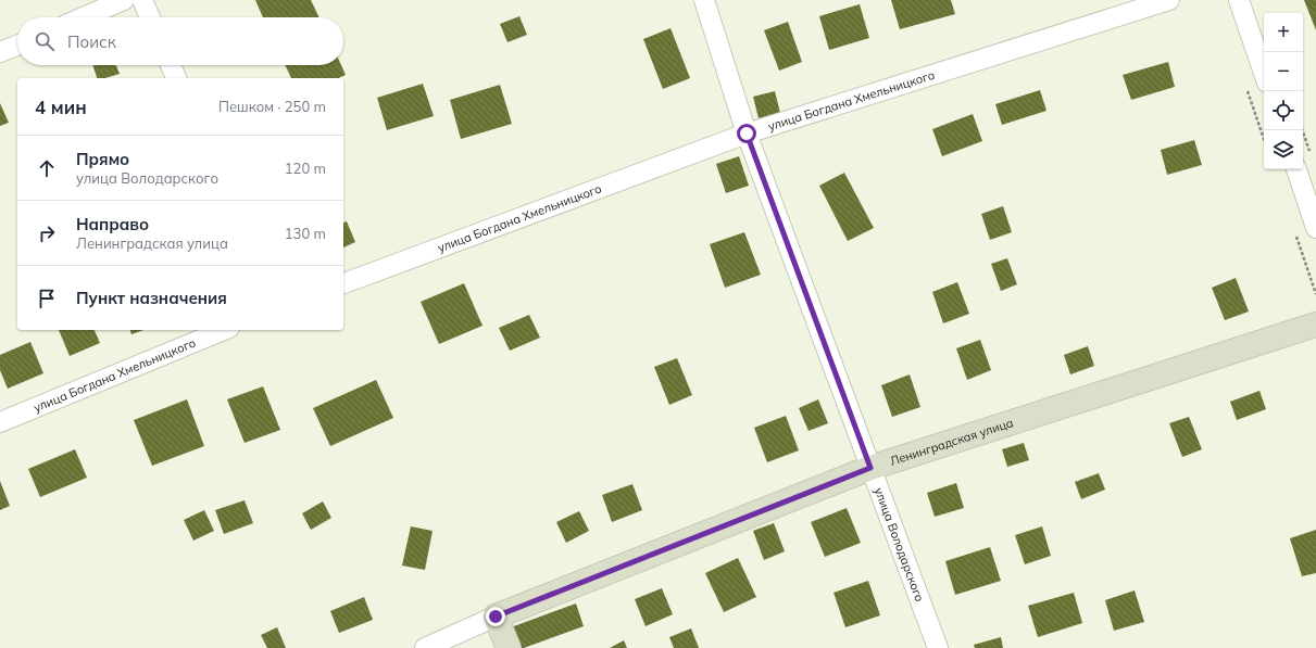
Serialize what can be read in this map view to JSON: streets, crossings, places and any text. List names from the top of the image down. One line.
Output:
{"streets":{"street":["улица Богдана Хмельницкого","Ленинградская улица","улица Володарского"]},"crossings":[["улица Богдана Хмельницкого","улица Володарского"],["Ленинградская улица","улица Володарского"]],"page":{"map_buttons":["+","−"],"search":"Поиск","heading":["4 мин","Пешком · 250 m"],"list":[["Прямо","улица Володарского","120 m"],["Направо","Ленинградская улица","130 m"],"Пункт назначения"]}}
